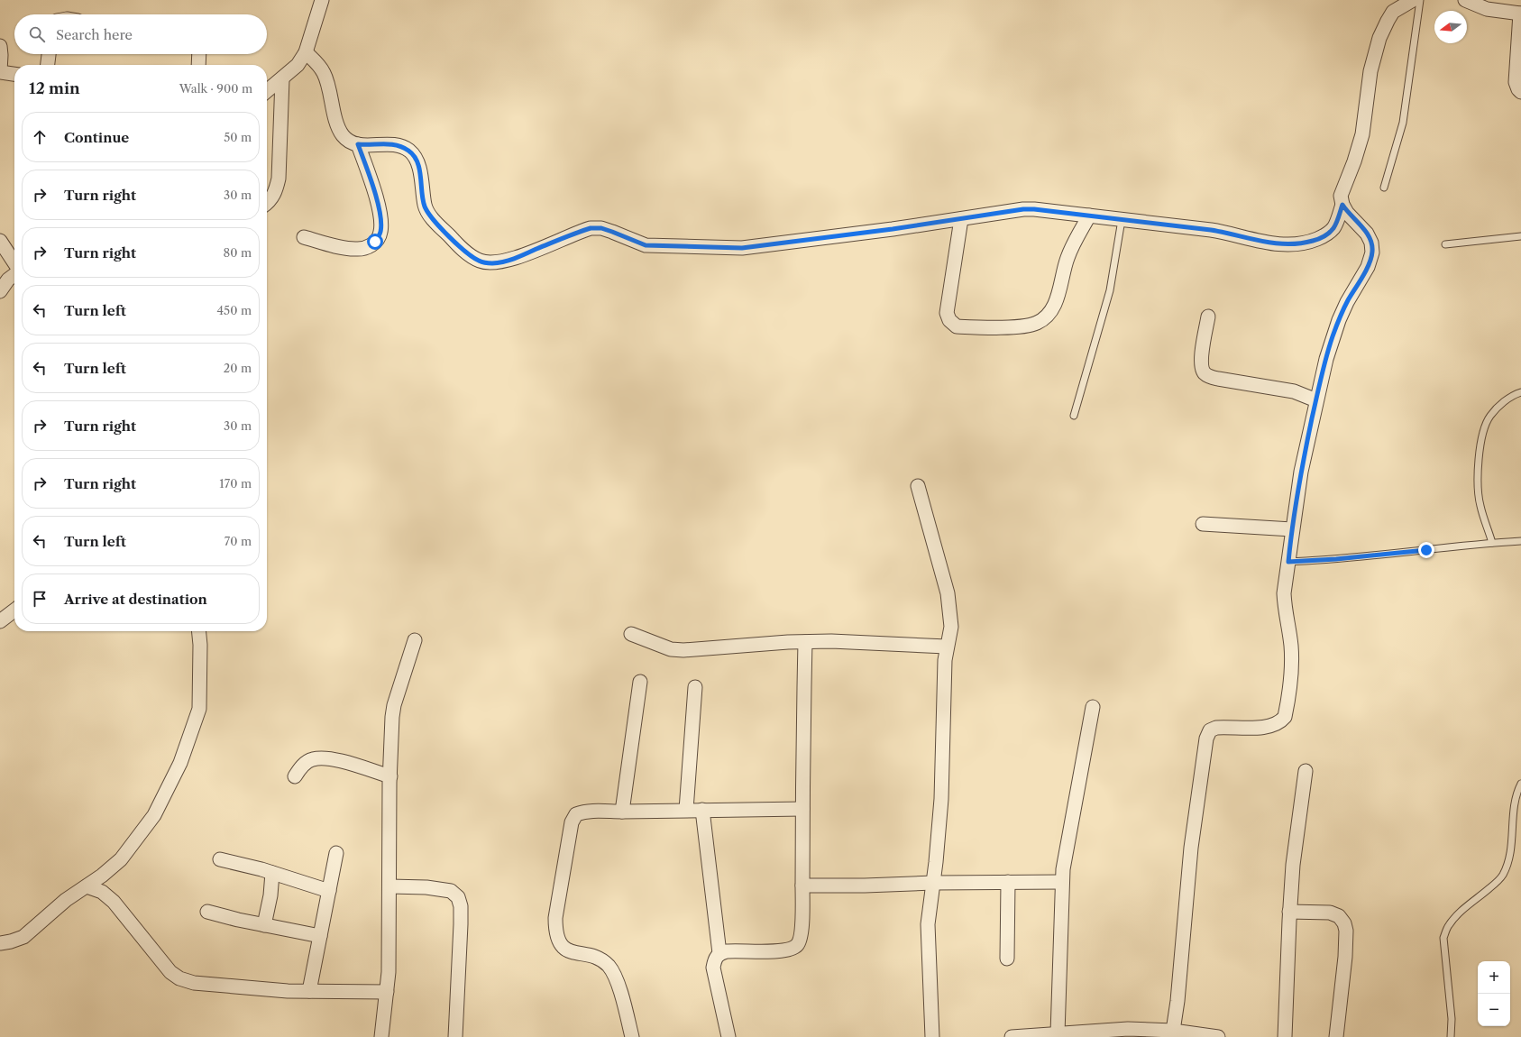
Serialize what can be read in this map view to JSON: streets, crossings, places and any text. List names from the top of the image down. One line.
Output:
{"north":"left","page":{"search":"Search here","heading":["12 min","Walk · 900 m"],"list":[["Continue","50 m"],["Turn right","30 m"],["Turn right","80 m"],["Turn left","450 m"],["Turn left","20 m"],["Turn right","30 m"],["Turn right","170 m"],["Turn left","70 m"],"Arrive at destination"],"map_buttons":["+","−"]}}
